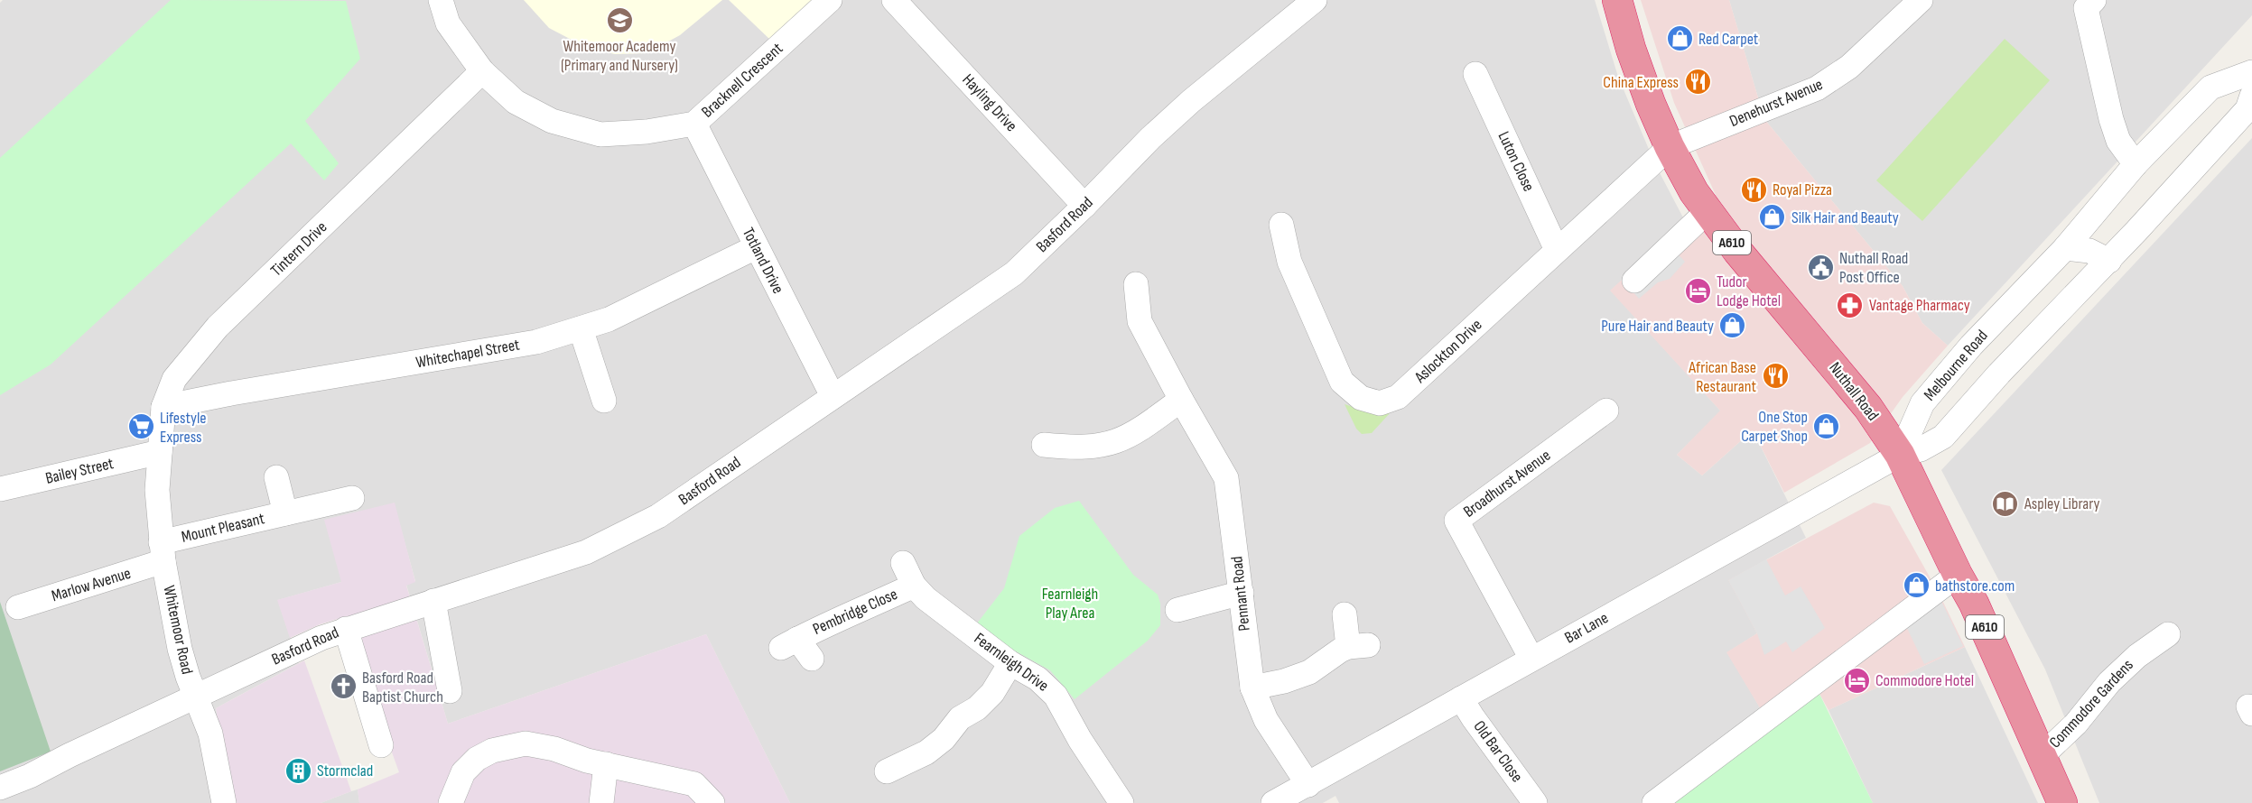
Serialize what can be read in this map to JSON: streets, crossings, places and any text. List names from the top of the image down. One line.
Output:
{"streets":{"highway":["A610","Nuthall Road"],"street":["Bracknell Crescent","Hayling Drive","Denehurst Avenue","Luton Close","Basford Road","Tintern Drive","Totland Drive","Aslockton Drive","Whitechapel Street","Melbourne Road","Bailey Street","Broadhurst Avenue","Mount Pleasant","Marlow Avenue","Pennant Road","Pembridge Close","Bar Lane","Whitemoor Road","Fearnleigh Drive","Commodore Gardens","Old Bar Close"]},"crossings":[["Bracknell Crescent","Tintern Drive"],["Bracknell Crescent","Totland Drive"],["Hayling Drive","Basford Road"],["Denehurst Avenue","Aslockton Drive"],["Denehurst Avenue","Nuthall Road"],["Luton Close","Aslockton Drive"],["Basford Road","Totland Drive"],["Basford Road","Whitemoor Road"],["Tintern Drive","Whitechapel Street"],["Tintern Drive","Bailey Street"],["Tintern Drive","Whitemoor Road"],["Totland Drive","Whitechapel Street"],["Aslockton Drive","Nuthall Road"],["Melbourne Road","Nuthall Road"],["Melbourne Road","Bar Lane"],["Nuthall Road","Bar Lane"],["Nuthall Road","Commodore Gardens"],["Bailey Street","Whitemoor Road"],["Broadhurst Avenue","Bar Lane"],["Mount Pleasant","Marlow Avenue"],["Mount Pleasant","Whitemoor Road"],["Marlow Avenue","Whitemoor Road"],["Pennant Road","Bar Lane"],["Pembridge Close","Fearnleigh Drive"],["Bar Lane","Old Bar Close"]],"parks":["Fearnleigh Play Area"],"places":{"school or university":["Whitemoor Academy (Primary and Nursery)"],"shop":["Red Carpet","Silk Hair and Beauty","Pure Hair and Beauty","One Stop Carpet Shop","bathstore.com"],"restaurant":["China Express","Royal Pizza","African Base Restaurant"],"public building":["Nuthall Road Post Office"],"hotel":["Tudor Lodge Hotel","Commodore Hotel"],"pharmacy":["Vantage Pharmacy"],"supermarket":["Lifestyle Express"],"library":["Aspley Library"],"church":["Basford Road Baptist Church"],"building":["Stormclad"]}}
